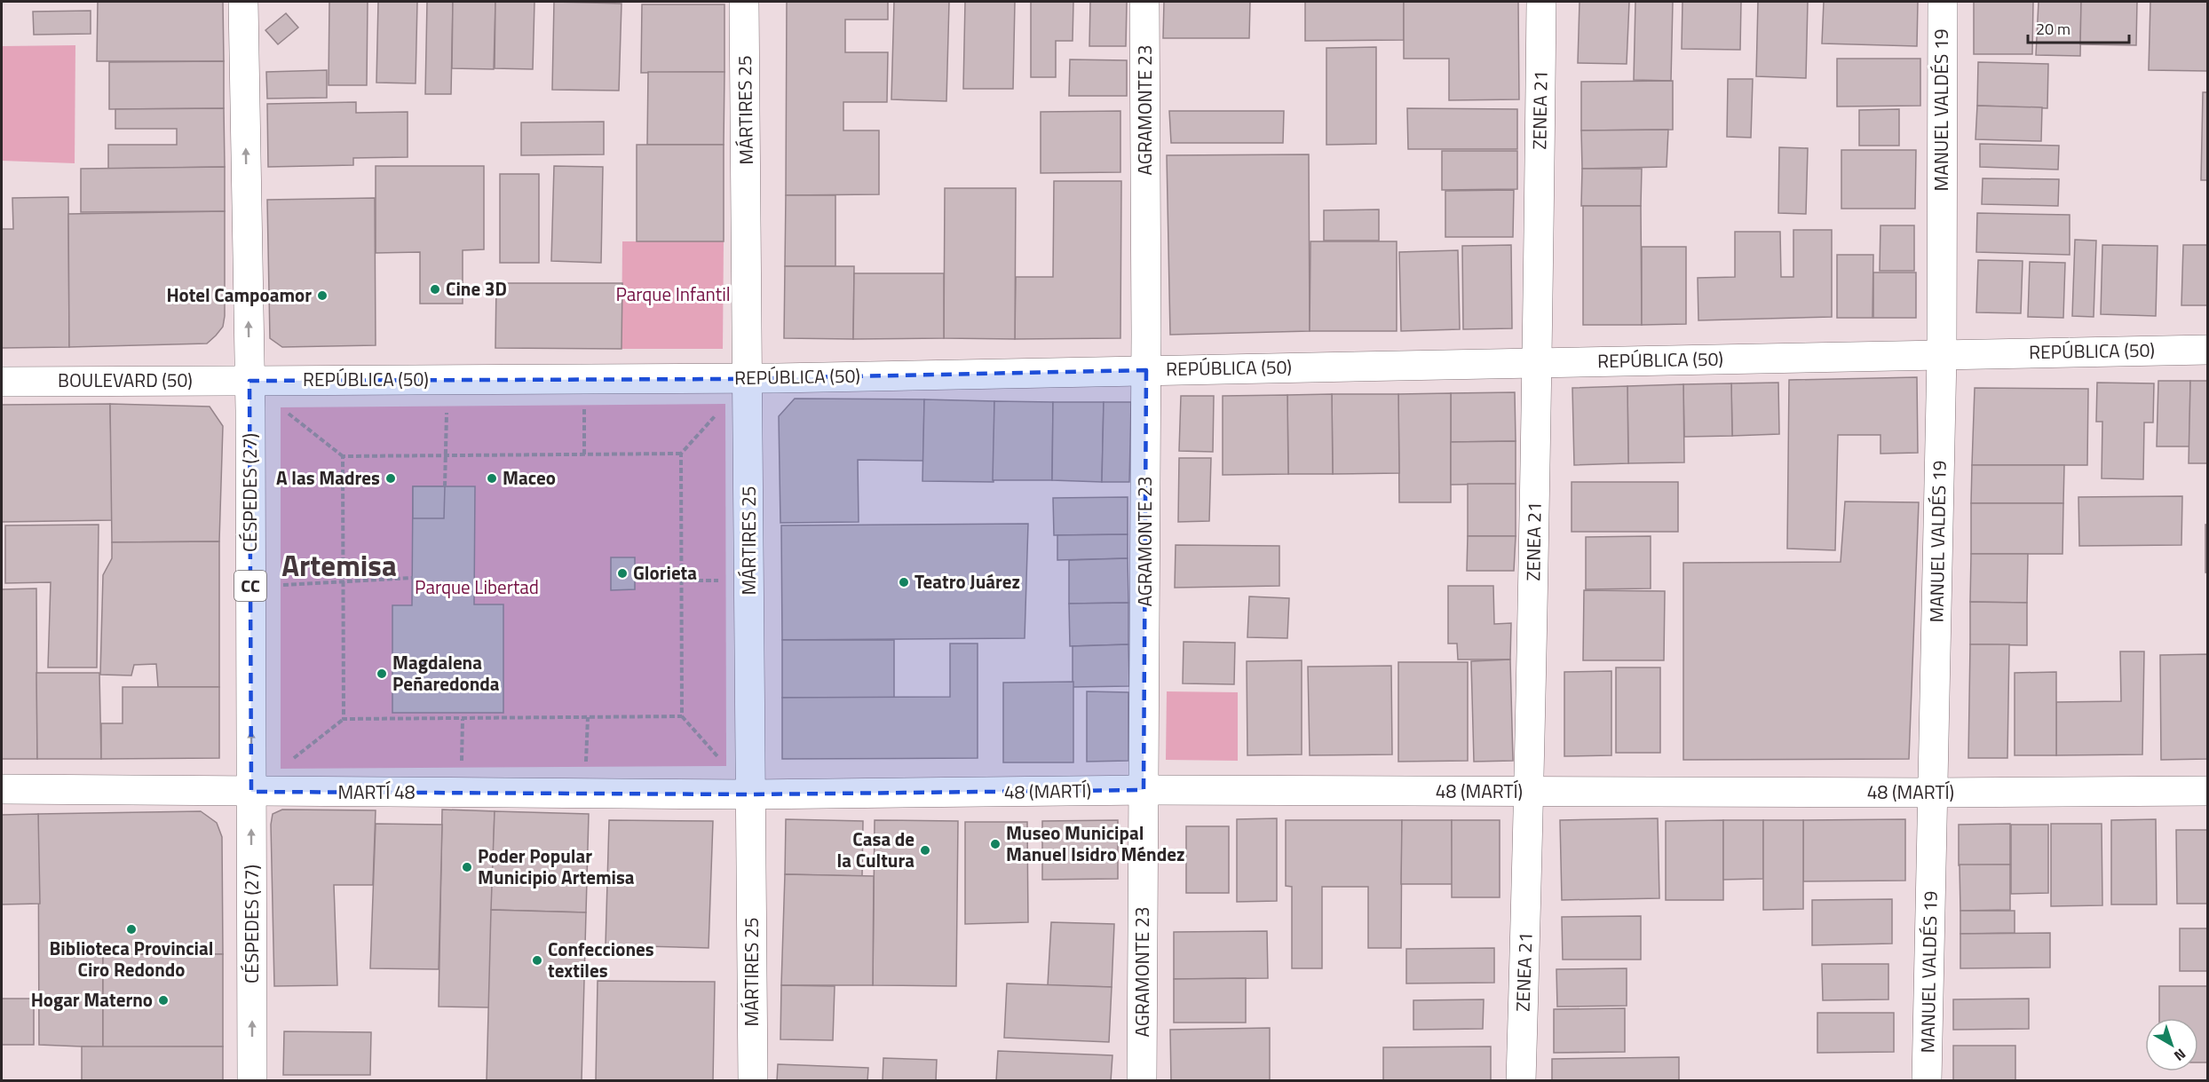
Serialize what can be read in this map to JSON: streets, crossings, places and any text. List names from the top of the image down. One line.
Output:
{"streets":{"street":["MÁRTIRES 25","AGRAMONTE 23","ZENEA 21","MANUEL VALDÉS 19","REPÚBLICA (50)","BOULEVARD (50)","CÉSPEDES (27)","CC","48 (MARTÍ)","MARTÍ 48"]},"crossings":[["MÁRTIRES 25","REPÚBLICA (50)"],["MÁRTIRES 25","48 (MARTÍ)"],["MÁRTIRES 25","MARTÍ 48"],["AGRAMONTE 23","REPÚBLICA (50)"],["AGRAMONTE 23","48 (MARTÍ)"],["ZENEA 21","REPÚBLICA (50)"],["ZENEA 21","48 (MARTÍ)"],["MANUEL VALDÉS 19","REPÚBLICA (50)"],["MANUEL VALDÉS 19","48 (MARTÍ)"],["REPÚBLICA (50)","BOULEVARD (50)"],["REPÚBLICA (50)","CÉSPEDES (27)"],["BOULEVARD (50)","CÉSPEDES (27)"],["CÉSPEDES (27)","MARTÍ 48"],["48 (MARTÍ)","MARTÍ 48"]],"one_way":["CÉSPEDES (27)"],"districts":["Artemisa"],"parks":["Parque Infantil","Parque Libertad"],"places":["Cine 3D","Hotel Campoamor","A las Madres","Maceo","Glorieta","Teatro Juárez","Magdalena Peñaredonda","Museo Municipal Manuel Isidro Méndez","Casa de la Cultura","Poder Popular Municipio Artemisa","Biblioteca Provincial Ciro Redondo","Confecciones textiles","Hogar Materno"],"scale_bar":"20 m","north":"bottom right"}
